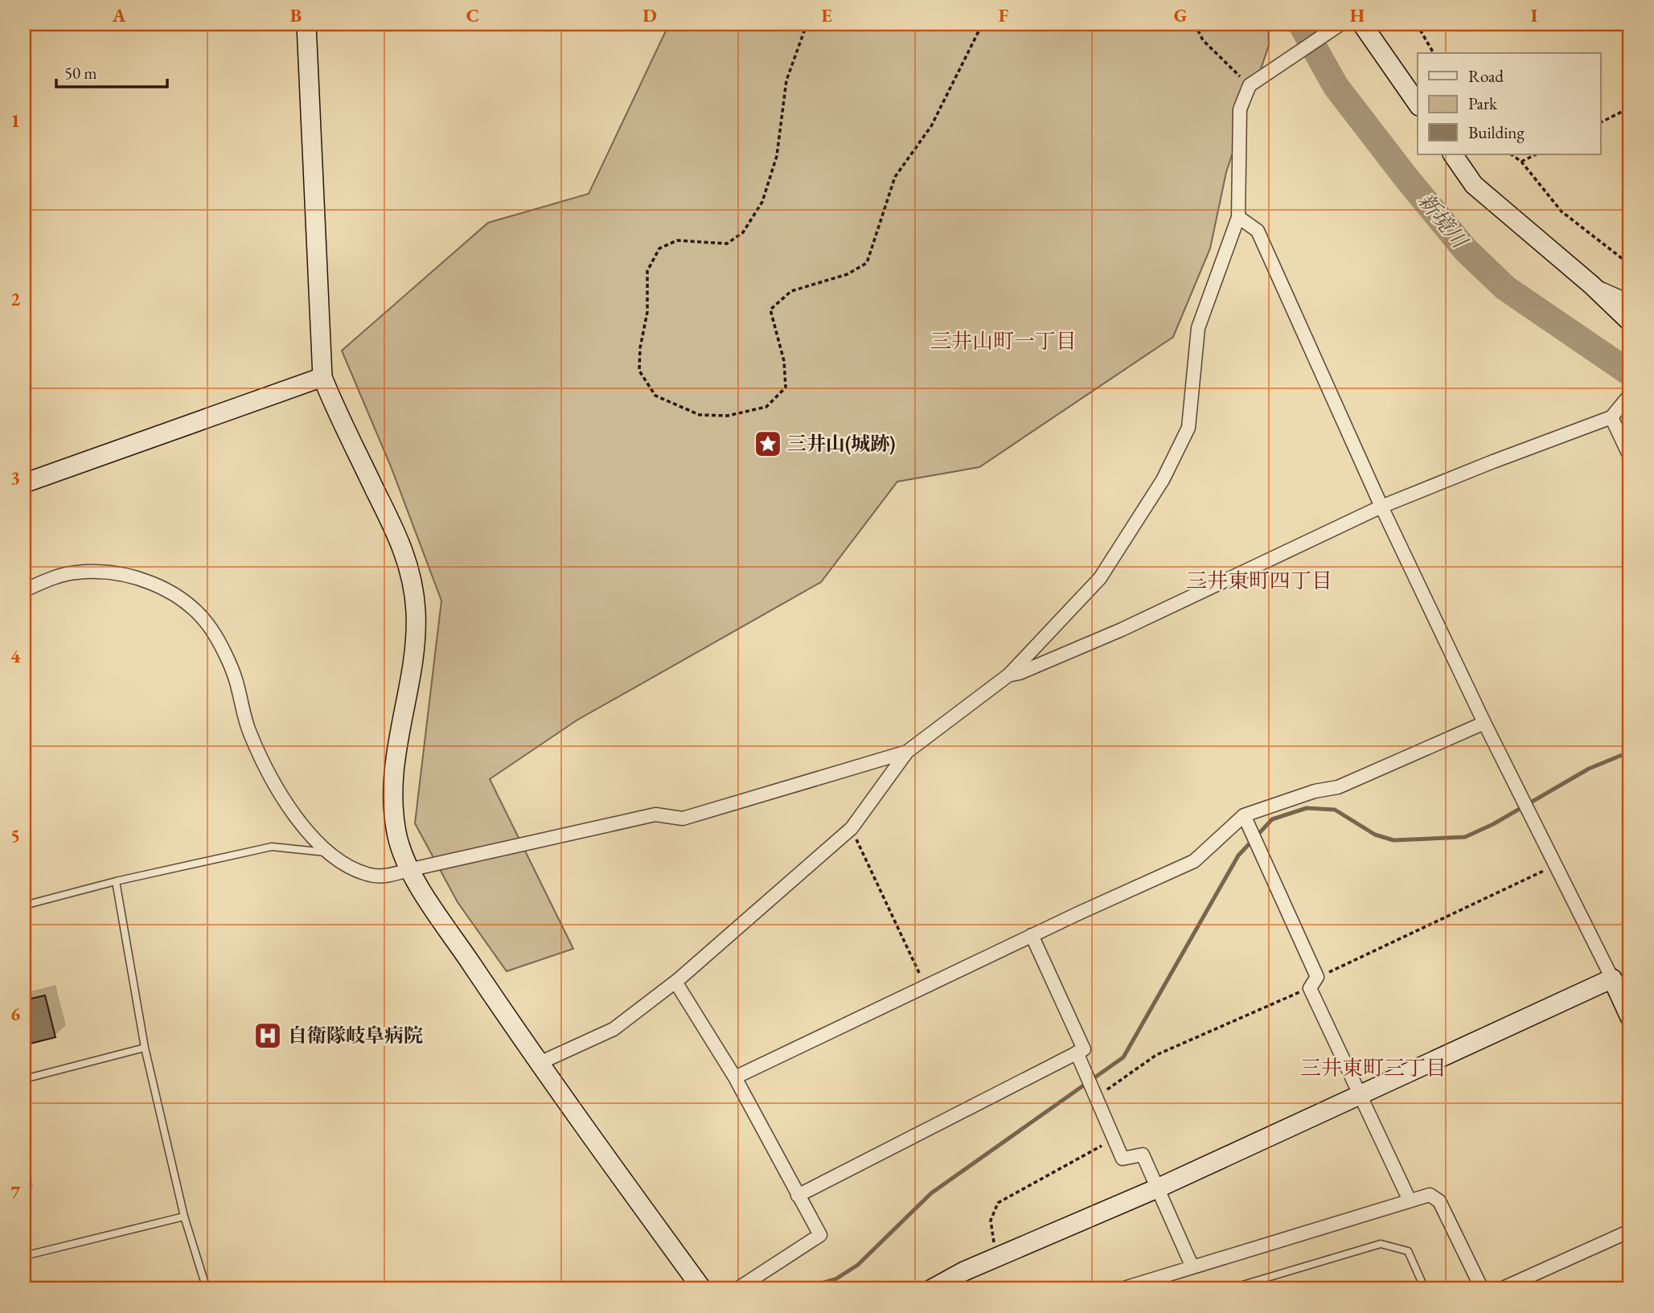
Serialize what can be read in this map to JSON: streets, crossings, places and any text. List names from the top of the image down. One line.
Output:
{"districts":["三井山町一丁目","三井東町四丁目","三井東町三丁目"],"water":["新境川"],"places":{"place":["三井山(城跡)"],"hospital":["自衛隊岐阜病院"]},"legend":["Road","Park","Building"],"scale_bar":"50 m","grid":{"columns":["A","B","C","D","E","F","G","H","I"],"rows":["1","2","3","4","5","6","7"]}}
